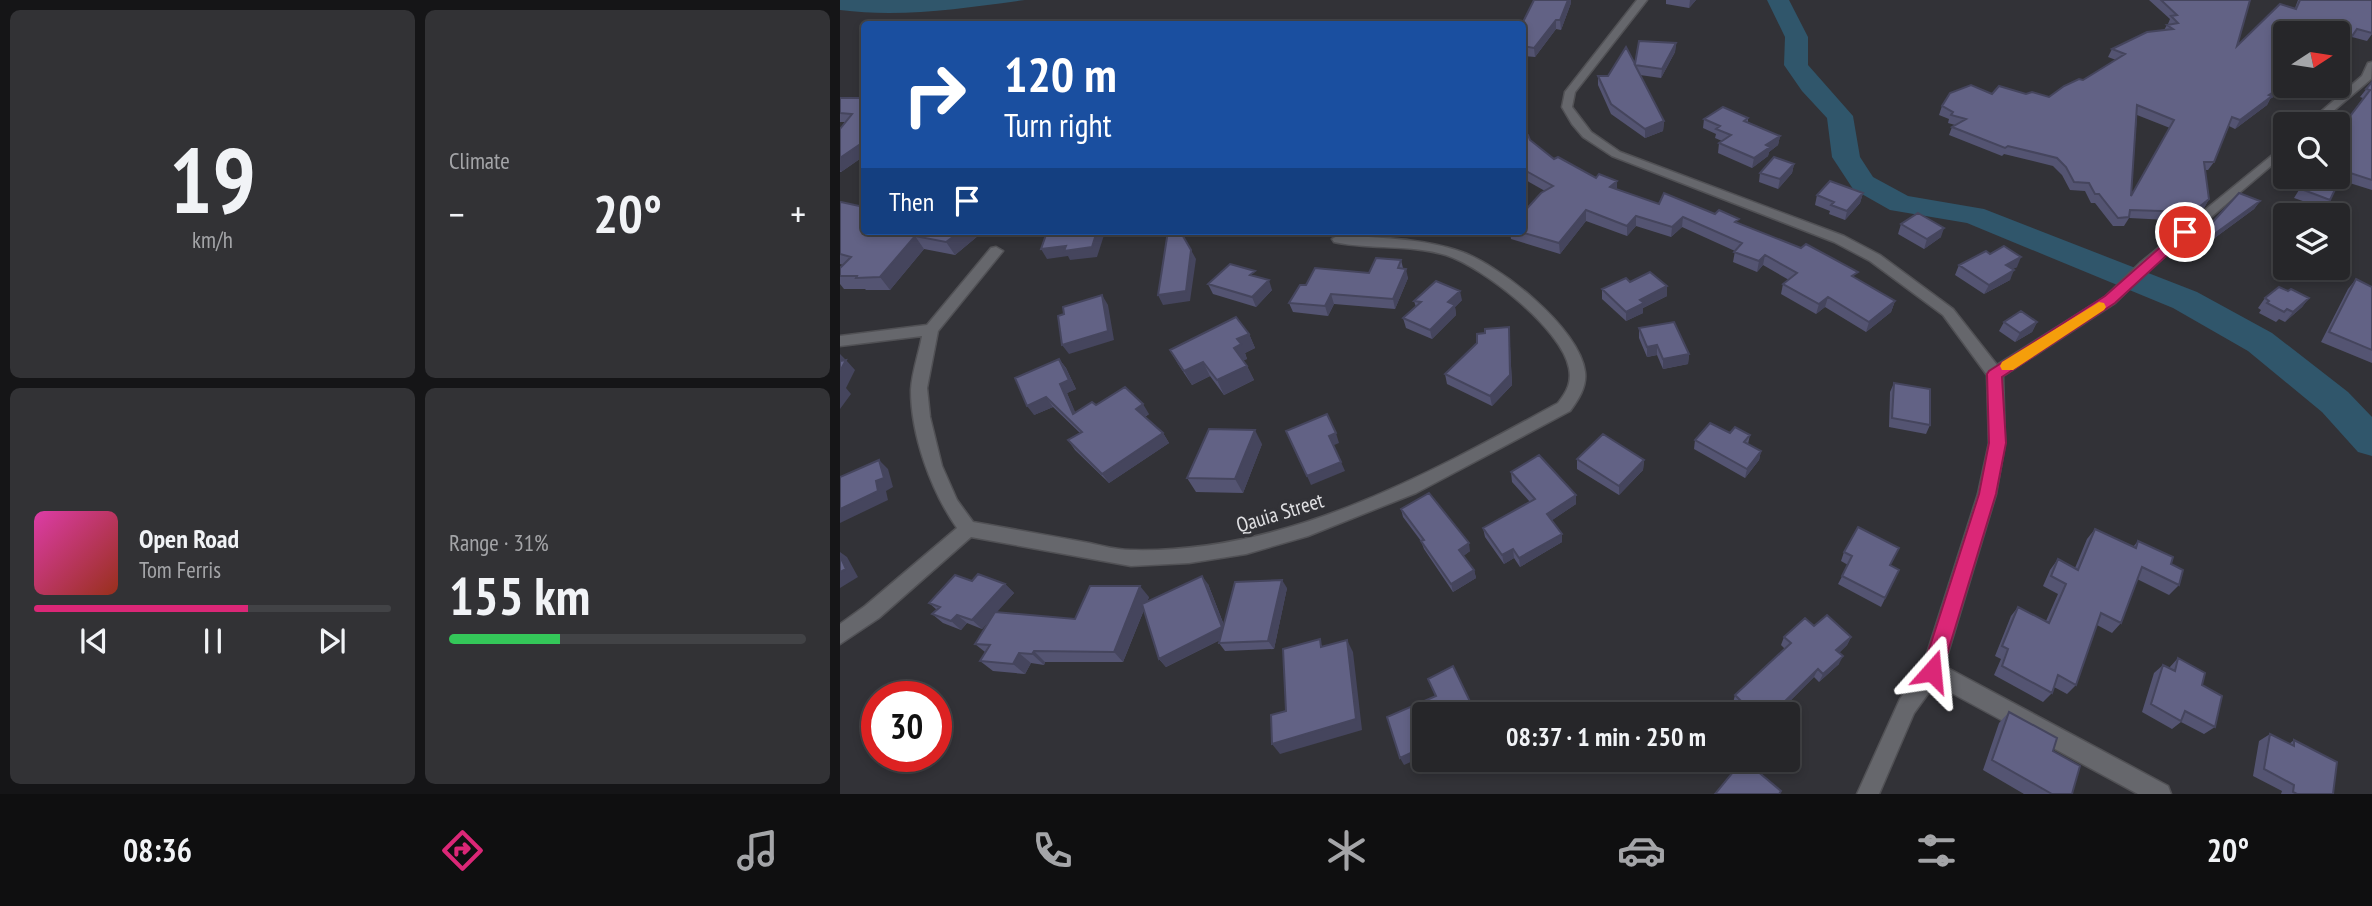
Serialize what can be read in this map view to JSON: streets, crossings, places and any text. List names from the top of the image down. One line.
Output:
{"streets":{"street":["Qauia Street"]},"north":"right","page":{"tile":[["19","km/h"],"Climate",["Range · 31%","155 km"]],"turn":["120 m","Turn right"],"then":"Then","heat":["−","20°","+"],"song":["Open Road","Tom Ferris"],"limit":"30","trip":"08:37 · 1 min · 250 m","tabs":["08:36","20°"]}}
